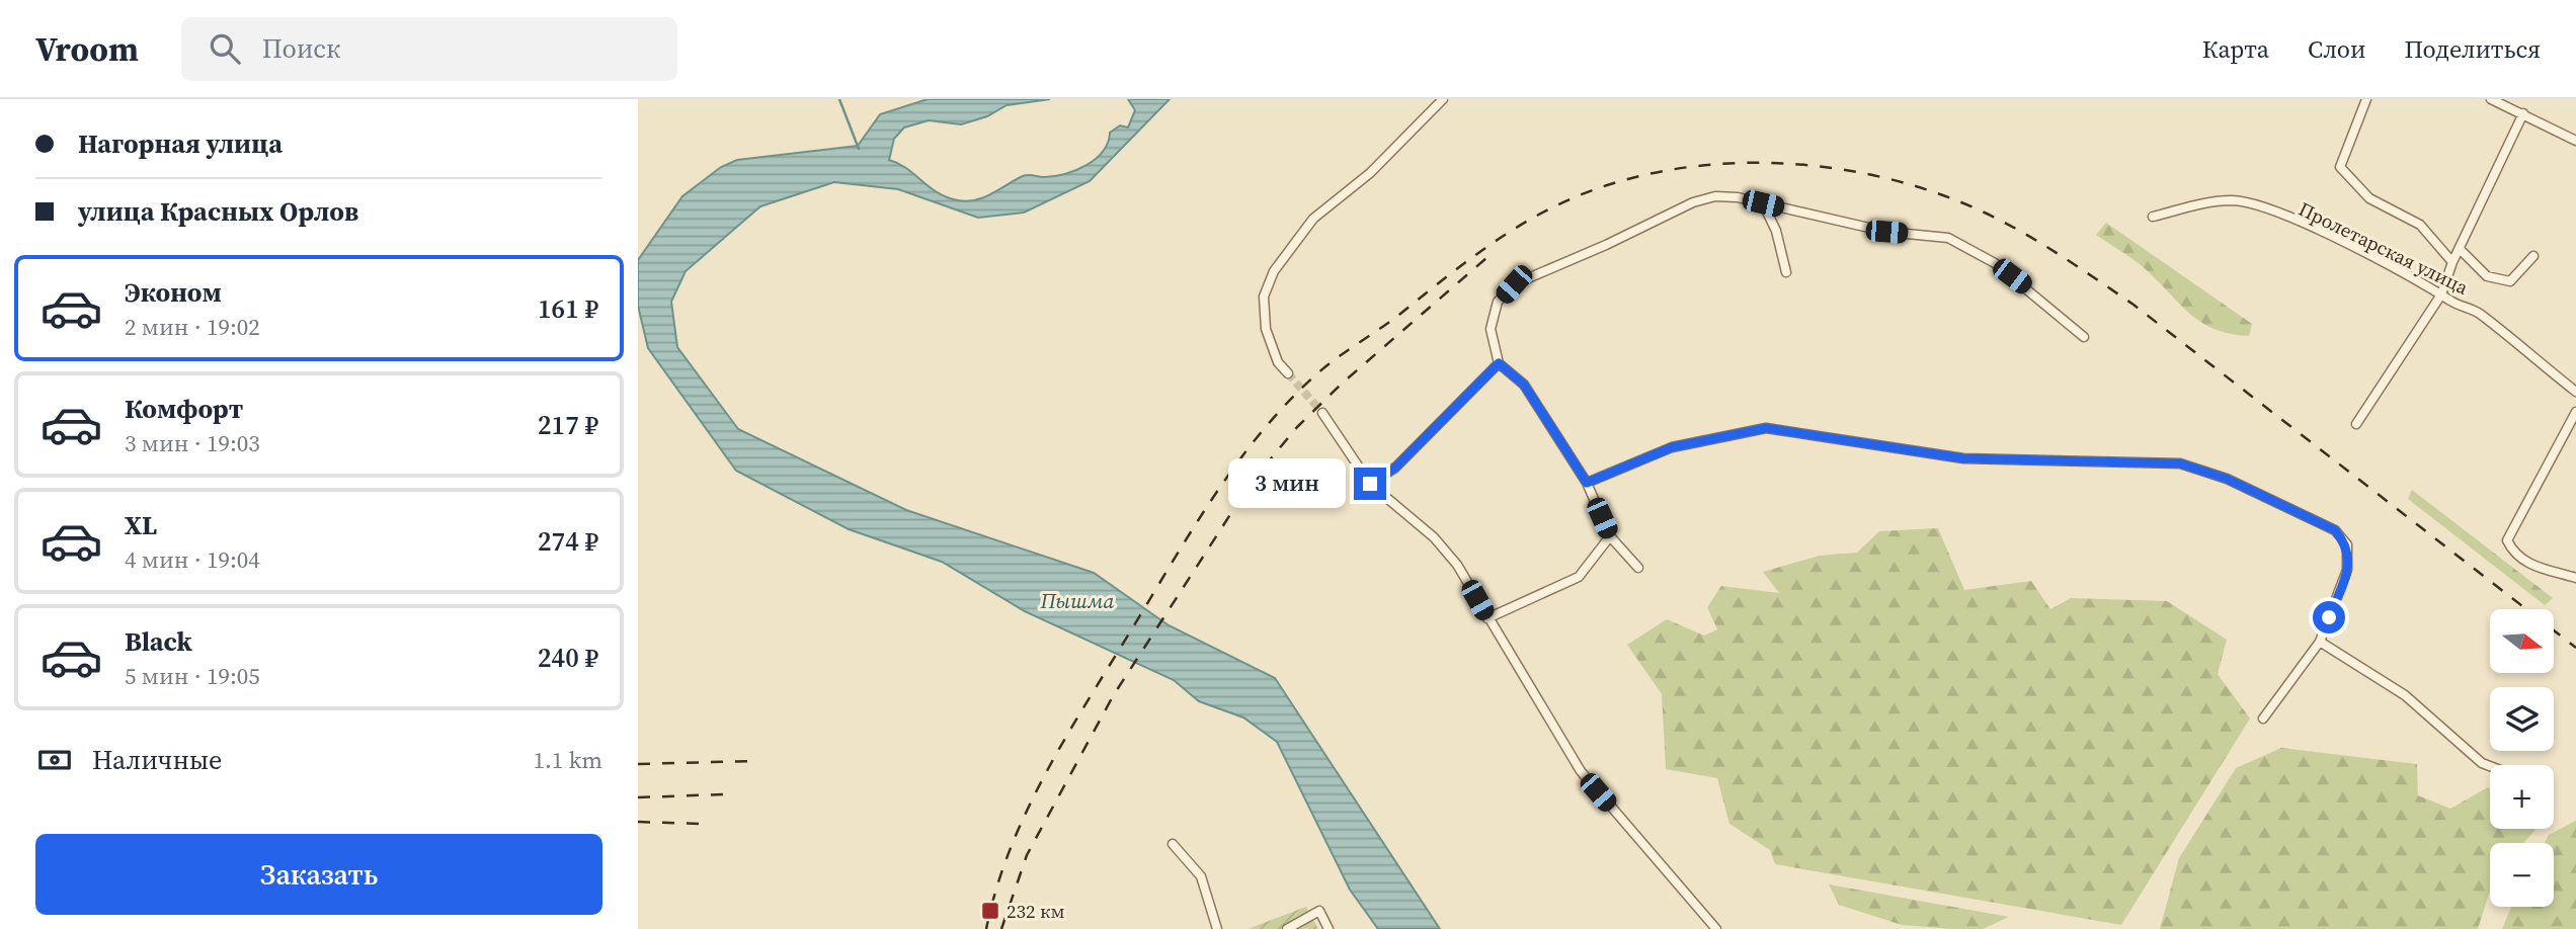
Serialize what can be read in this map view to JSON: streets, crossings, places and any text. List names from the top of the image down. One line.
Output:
{"streets":{"street":["Пролетарская улица"]},"water":["Пышма"],"places":{"transit":["232 км"]},"north":"right","page":{"header":"Vroom","search":"Поиск","nav":["Карта","Слои","Поделиться"],"banner":["Нагорная улица","улица Красных Орлов"],"list":[{"name":"Эконом","note":"2 мин · 19:02","value":"161 ₽"},{"name":"Комфорт","note":"3 мин · 19:03","value":"217 ₽"},{"name":"XL","note":"4 мин · 19:04","value":"274 ₽"},{"name":"Black","note":"5 мин · 19:05","value":"240 ₽"}],"bubble":"3 мин","map_buttons":["+","−"],"pay":["Наличные","1.1 km"],"buttons":"Заказать"}}
